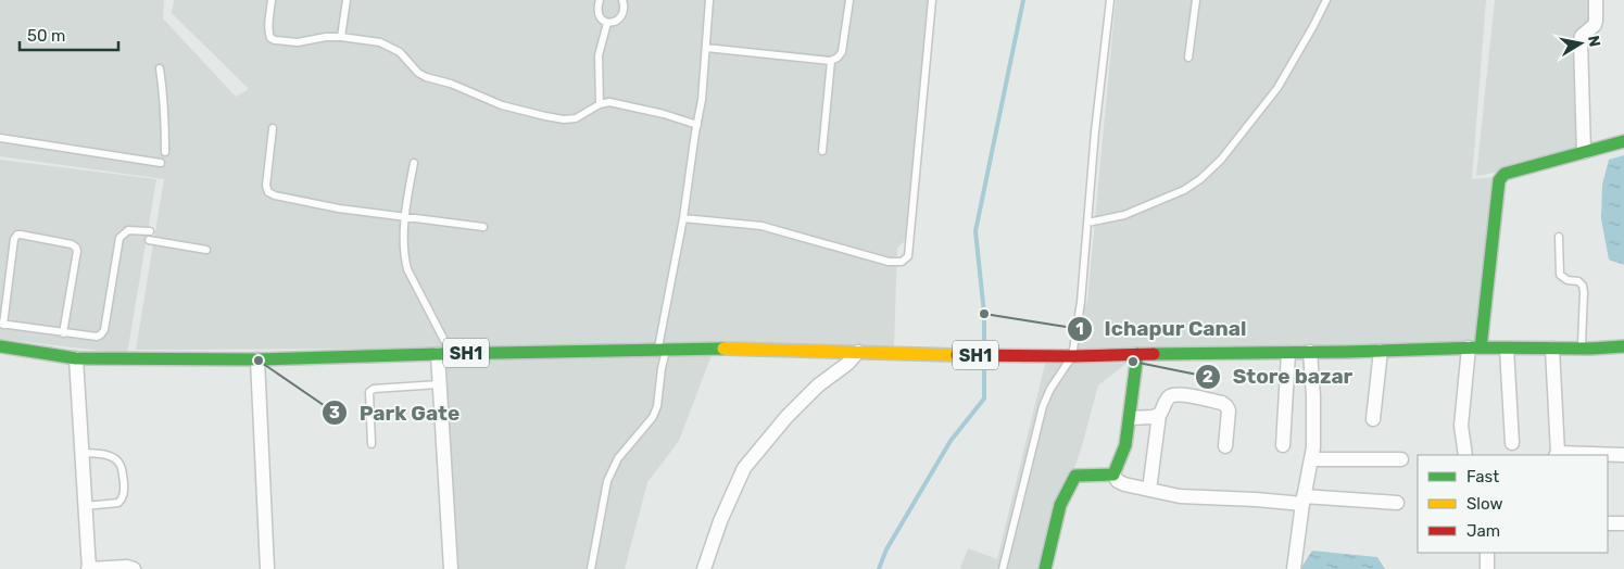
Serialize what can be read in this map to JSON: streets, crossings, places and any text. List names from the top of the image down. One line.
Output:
{"streets":{"main road":["SH1"]},"places":["Ichapur Canal","Park Gate","Store bazar"],"legend":["Fast","Slow","Jam"],"scale_bar":"50 m","north":"right"}
